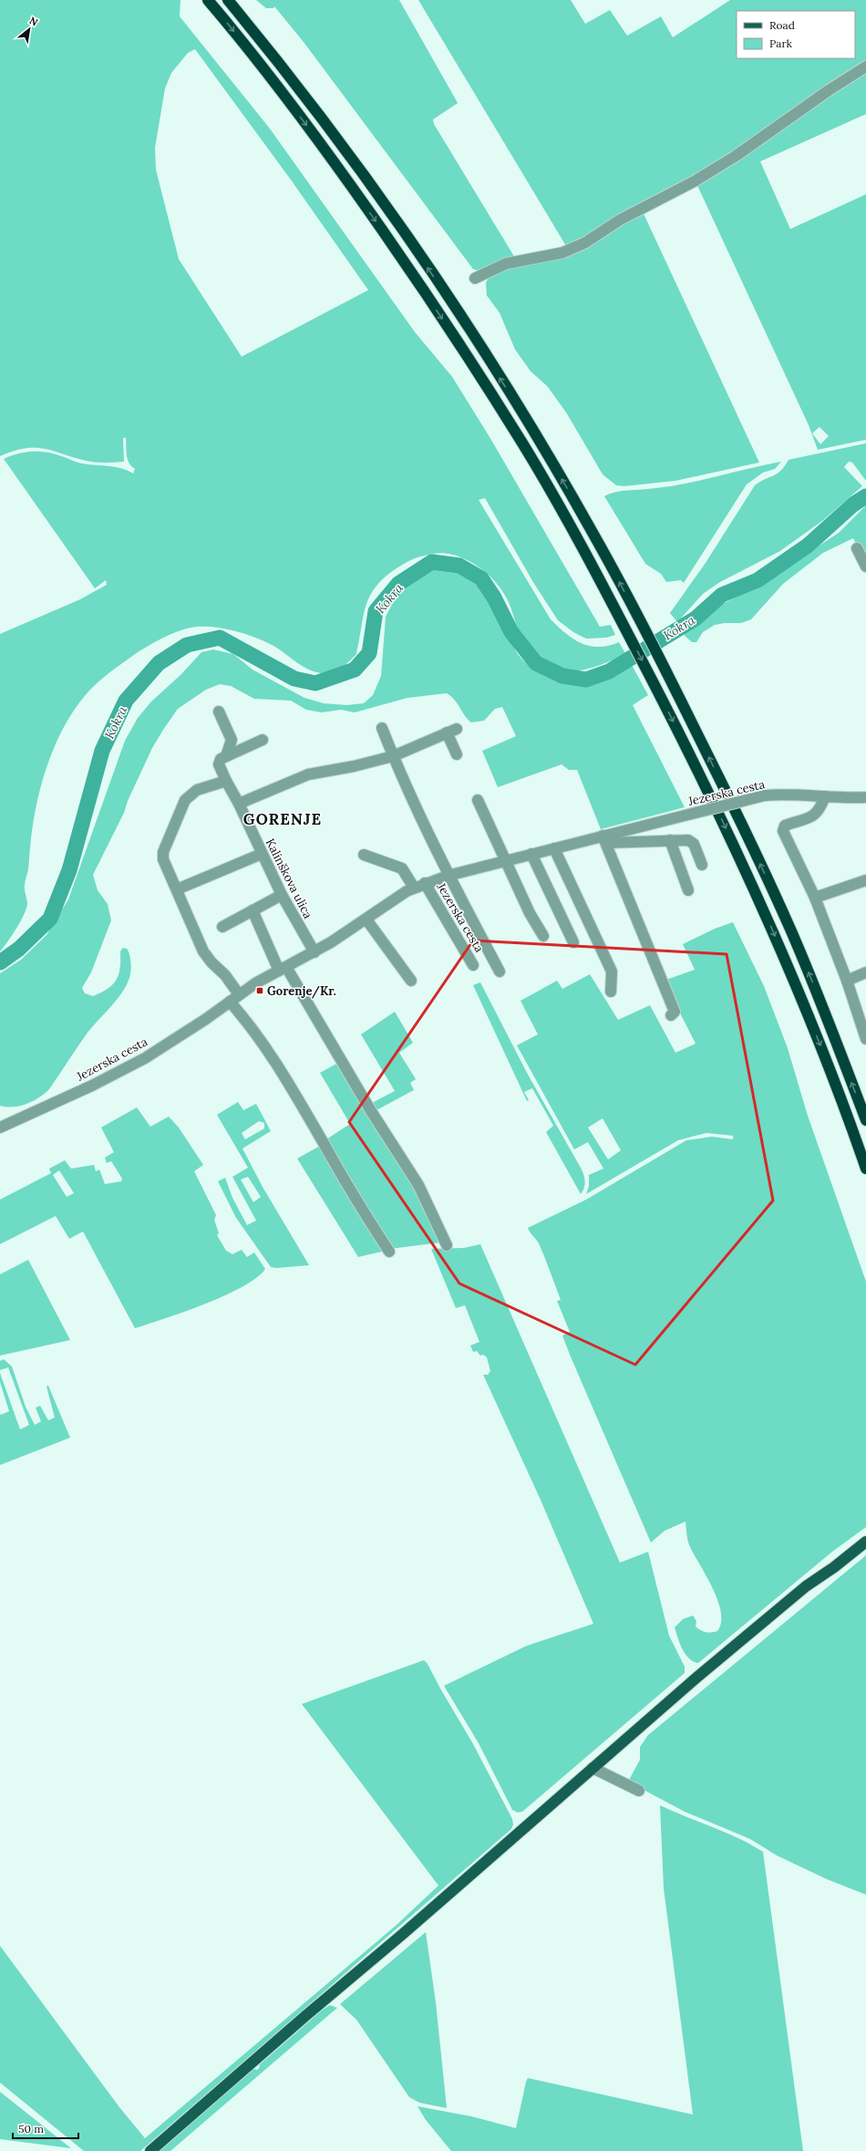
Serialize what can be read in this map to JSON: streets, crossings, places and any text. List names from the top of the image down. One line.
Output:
{"streets":{"street":["Jezerska cesta","Kalinškova ulica"]},"crossings":[["Jezerska cesta","Kalinškova ulica"]],"districts":["GORENJE"],"water":["Kokra"],"places":{"transit":["Gorenje/Kr."]},"legend":["Road","Park"],"scale_bar":"50 m","north":"top right"}
